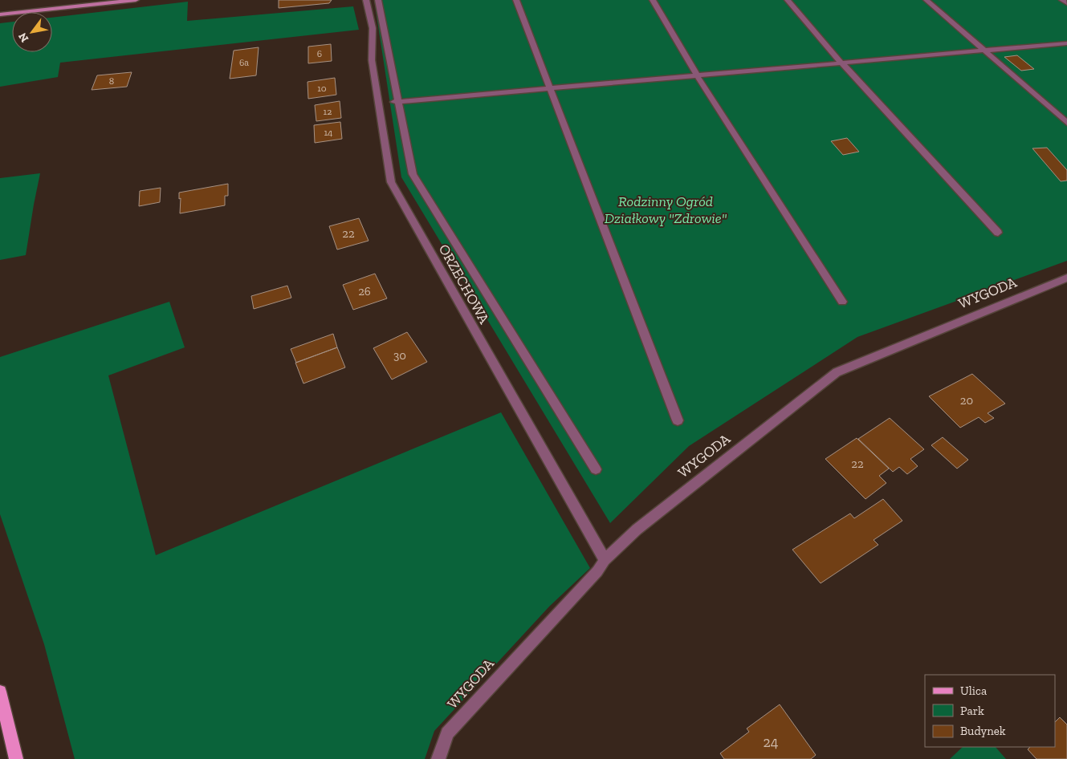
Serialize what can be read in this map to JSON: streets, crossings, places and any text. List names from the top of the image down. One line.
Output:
{"streets":{"street":["ORZECHOWA","WYGODA"]},"crossings":[["ORZECHOWA","WYGODA"]],"parks":["Rodzinny Ogród Działkowy \"Zdrowie\""],"house_numbers":["6","6a","8","10","12","14","22","26","30","20","22","24"],"legend":["Ulica","Park","Budynek"],"north":"bottom left"}
